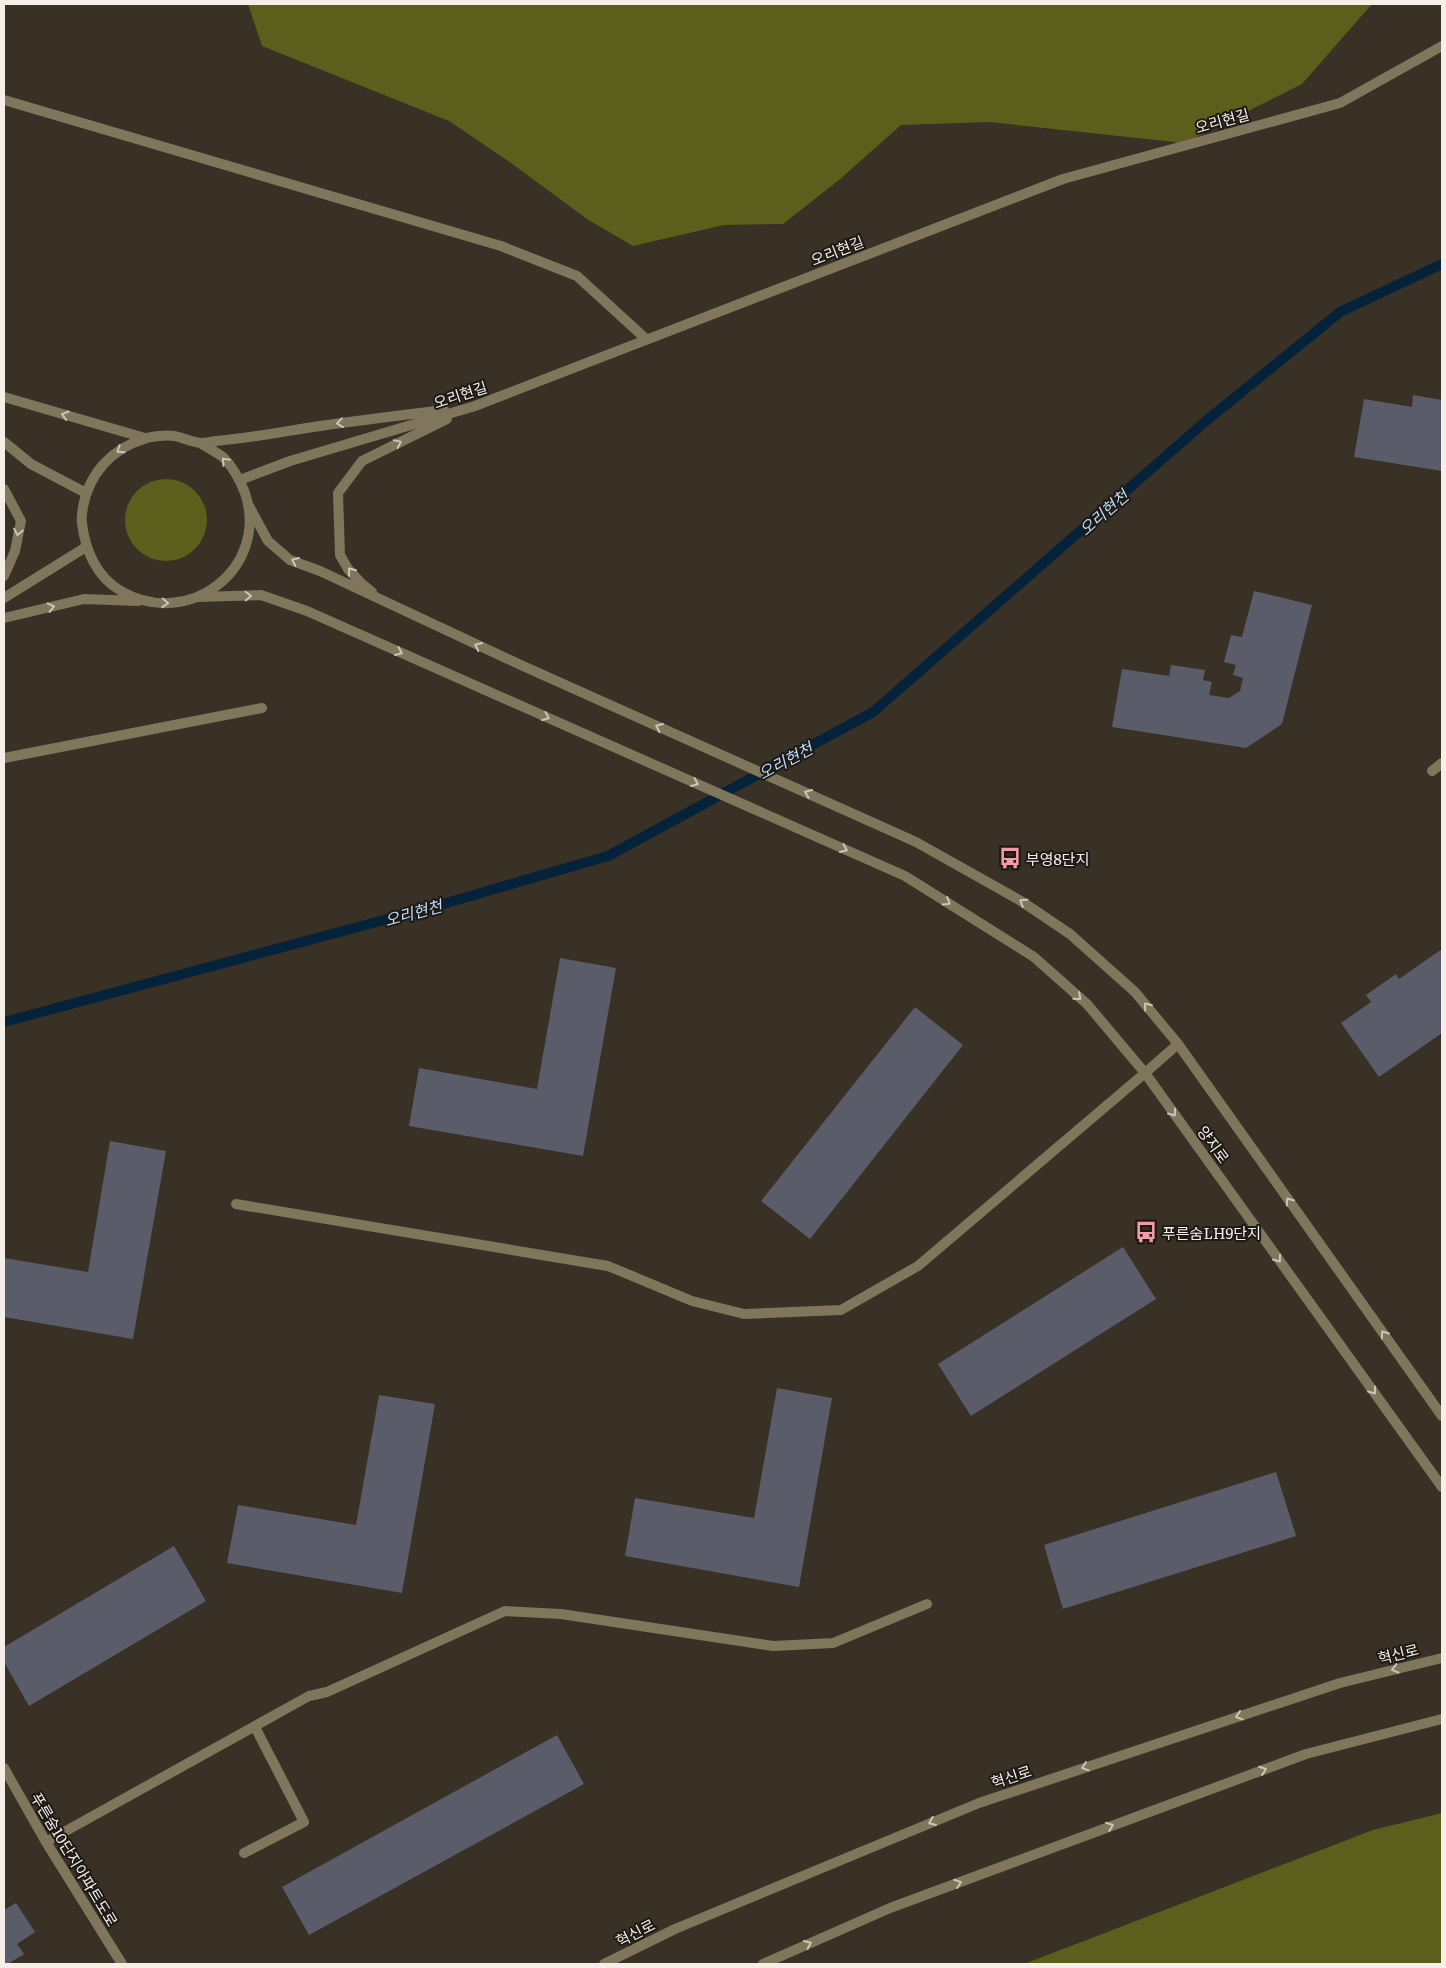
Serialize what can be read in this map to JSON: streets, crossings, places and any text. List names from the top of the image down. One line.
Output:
{"streets":{"street":["오리현길","양지로","혁신로","푸른숨10단지아파트도로"]},"crossings":[["오리현길","양지로"]],"water":["오리현천"],"places":{"bus stop":["부영8단지","푸른숨LH9단지"]}}
